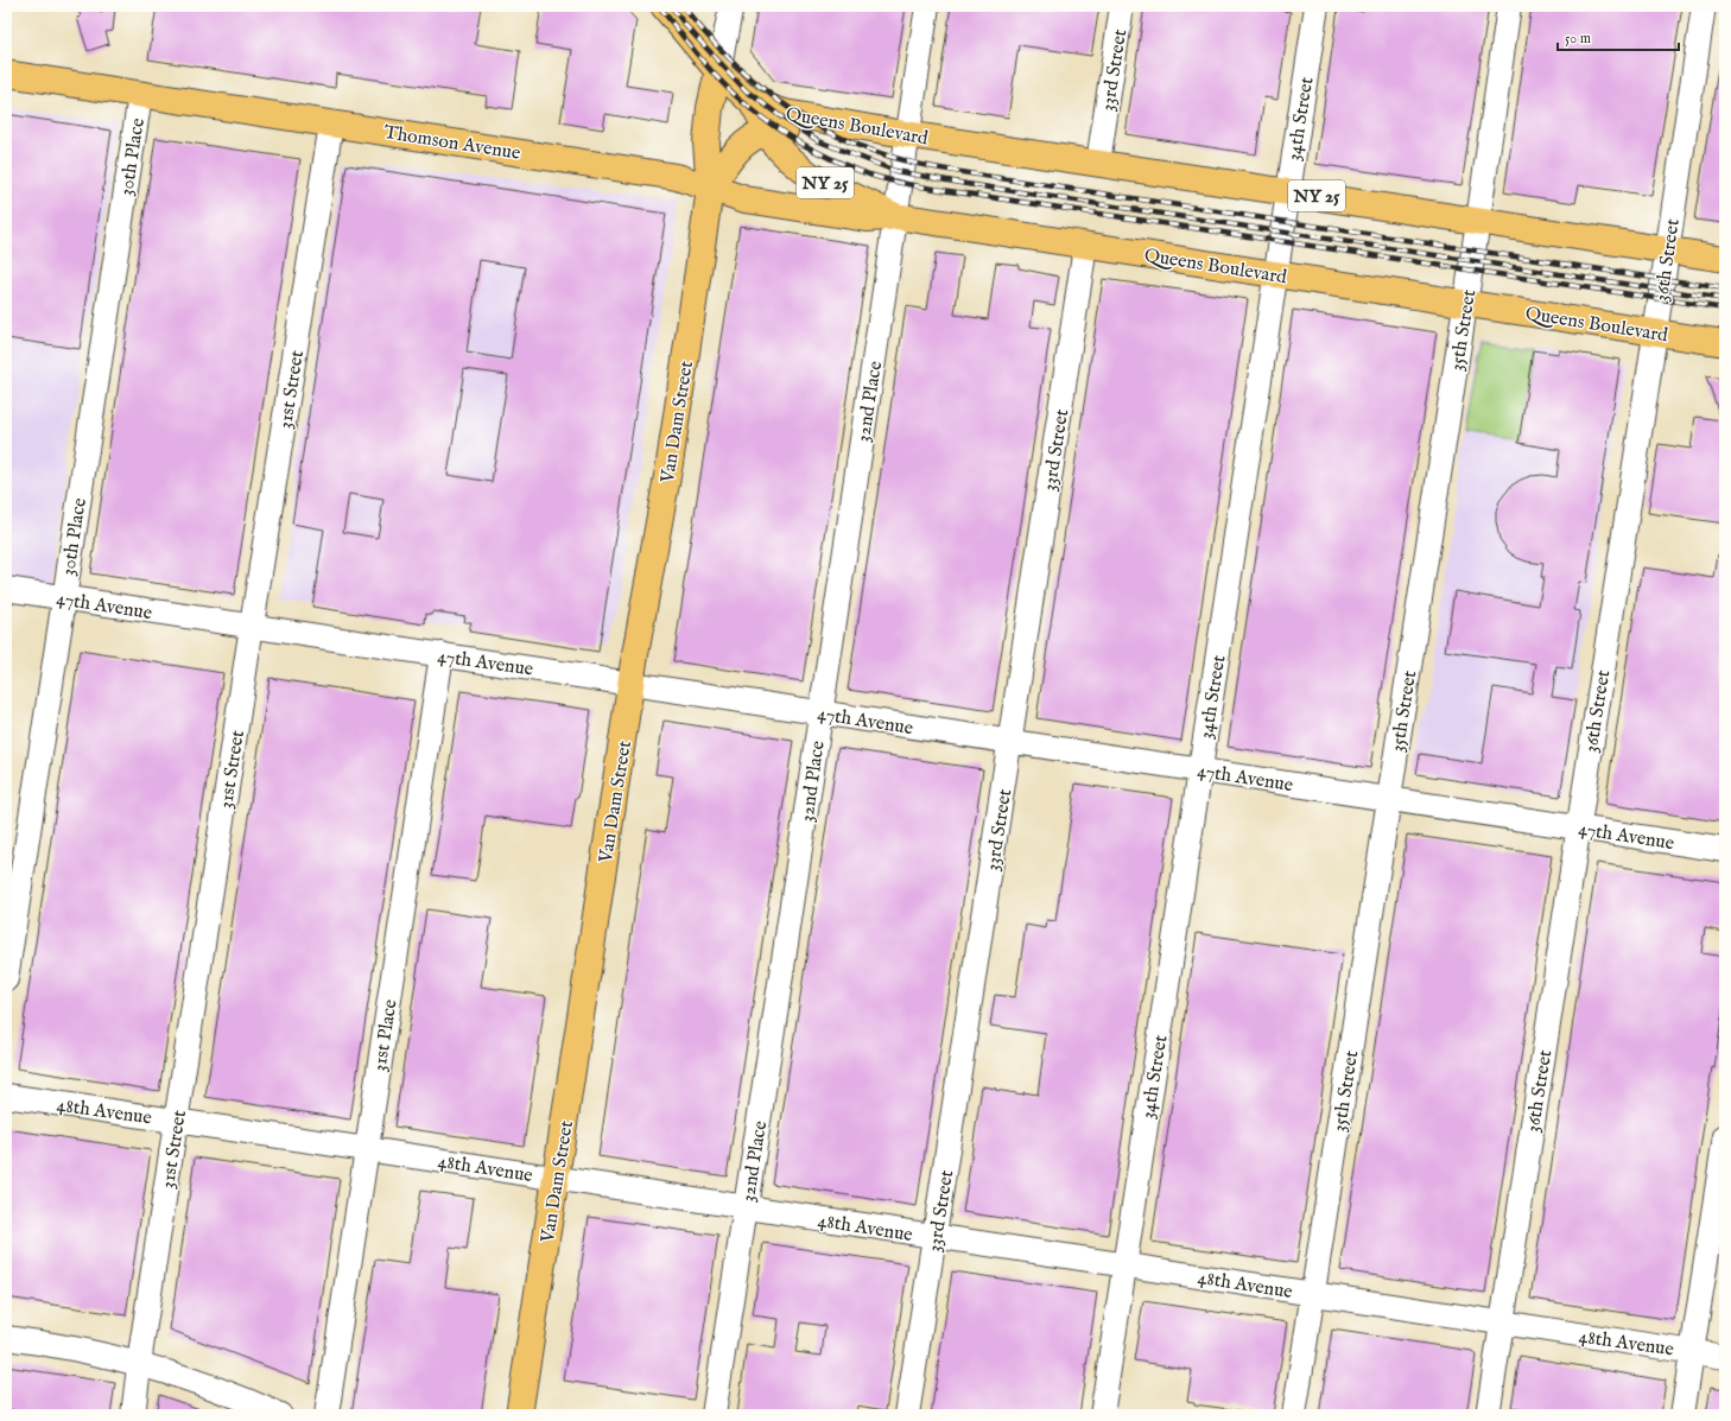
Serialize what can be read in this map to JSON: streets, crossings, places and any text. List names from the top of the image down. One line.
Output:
{"streets":{"main road":["Queens Boulevard","Thomson Avenue","NY 25","Van Dam Street"],"street":["33rd Street","34th Street","30th Place","36th Street","35th Street","31st Street","32nd Place","47th Avenue","31st Place","48th Avenue"]},"crossings":[["33rd Street","Queens Boulevard"],["33rd Street","47th Avenue"],["33rd Street","48th Avenue"],["34th Street","Queens Boulevard"],["34th Street","47th Avenue"],["34th Street","48th Avenue"],["Queens Boulevard","Thomson Avenue"],["Queens Boulevard","36th Street"],["Queens Boulevard","35th Street"],["Queens Boulevard","32nd Place"],["Queens Boulevard","Van Dam Street"],["Thomson Avenue","30th Place"],["Thomson Avenue","31st Street"],["Thomson Avenue","32nd Place"],["Thomson Avenue","Van Dam Street"],["30th Place","47th Avenue"],["36th Street","47th Avenue"],["36th Street","48th Avenue"],["35th Street","47th Avenue"],["35th Street","48th Avenue"],["31st Street","47th Avenue"],["31st Street","48th Avenue"],["32nd Place","47th Avenue"],["32nd Place","48th Avenue"],["Van Dam Street","47th Avenue"],["Van Dam Street","48th Avenue"],["47th Avenue","31st Place"],["31st Place","48th Avenue"]],"scale_bar":"50 m"}
